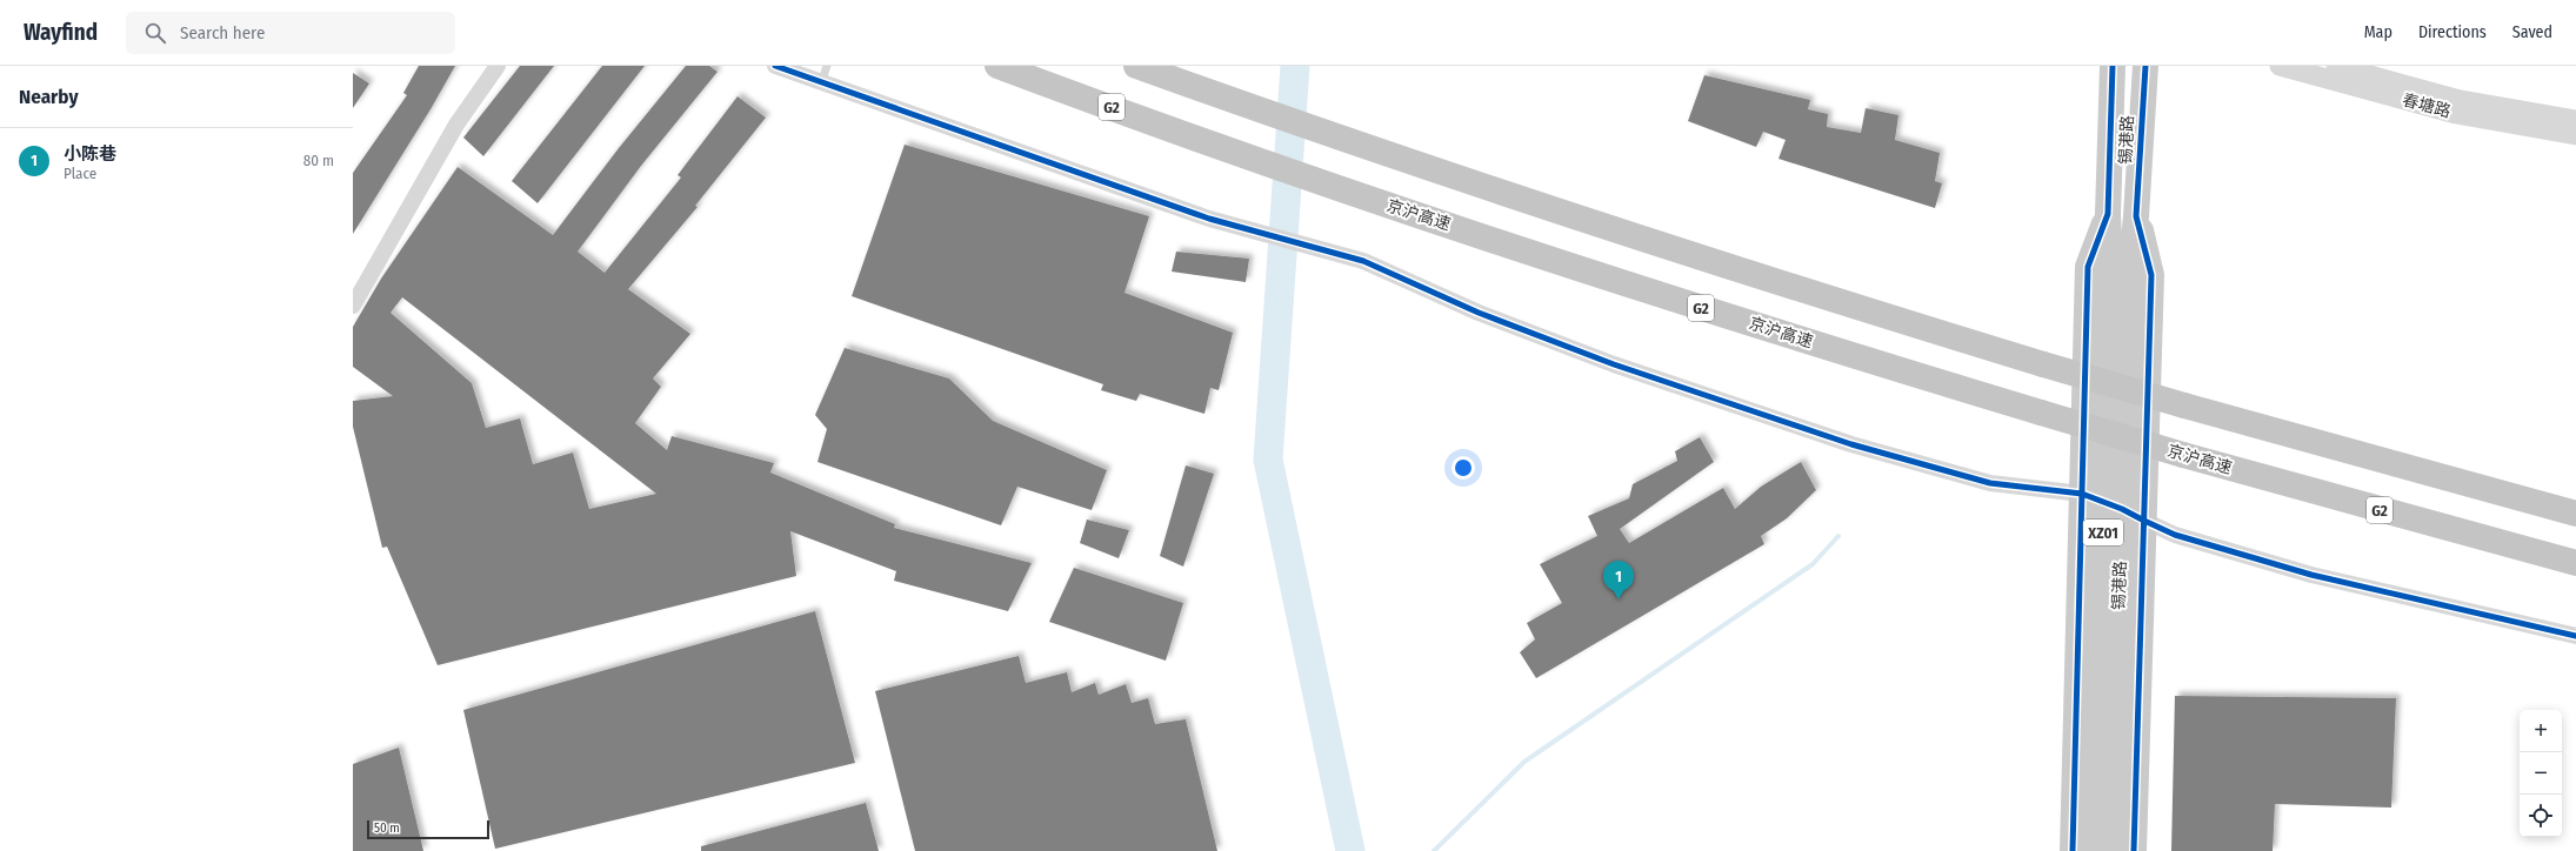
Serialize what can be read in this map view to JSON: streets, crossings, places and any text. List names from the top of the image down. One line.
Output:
{"streets":{"highway":["G2","京沪高速"],"main road":["锡港路","XZ01"],"street":["春塘路"]},"scale_bar":"50 m","page":{"header":"Wayfind","search":"Search here","nav":["Map","Directions","Saved"],"heading":"Nearby","list":[{"mark":"1","name":"小陈巷","note":"Place","value":"80 m"}],"pins":"1","map_buttons":["+","−"],"scale":"50 m"}}
